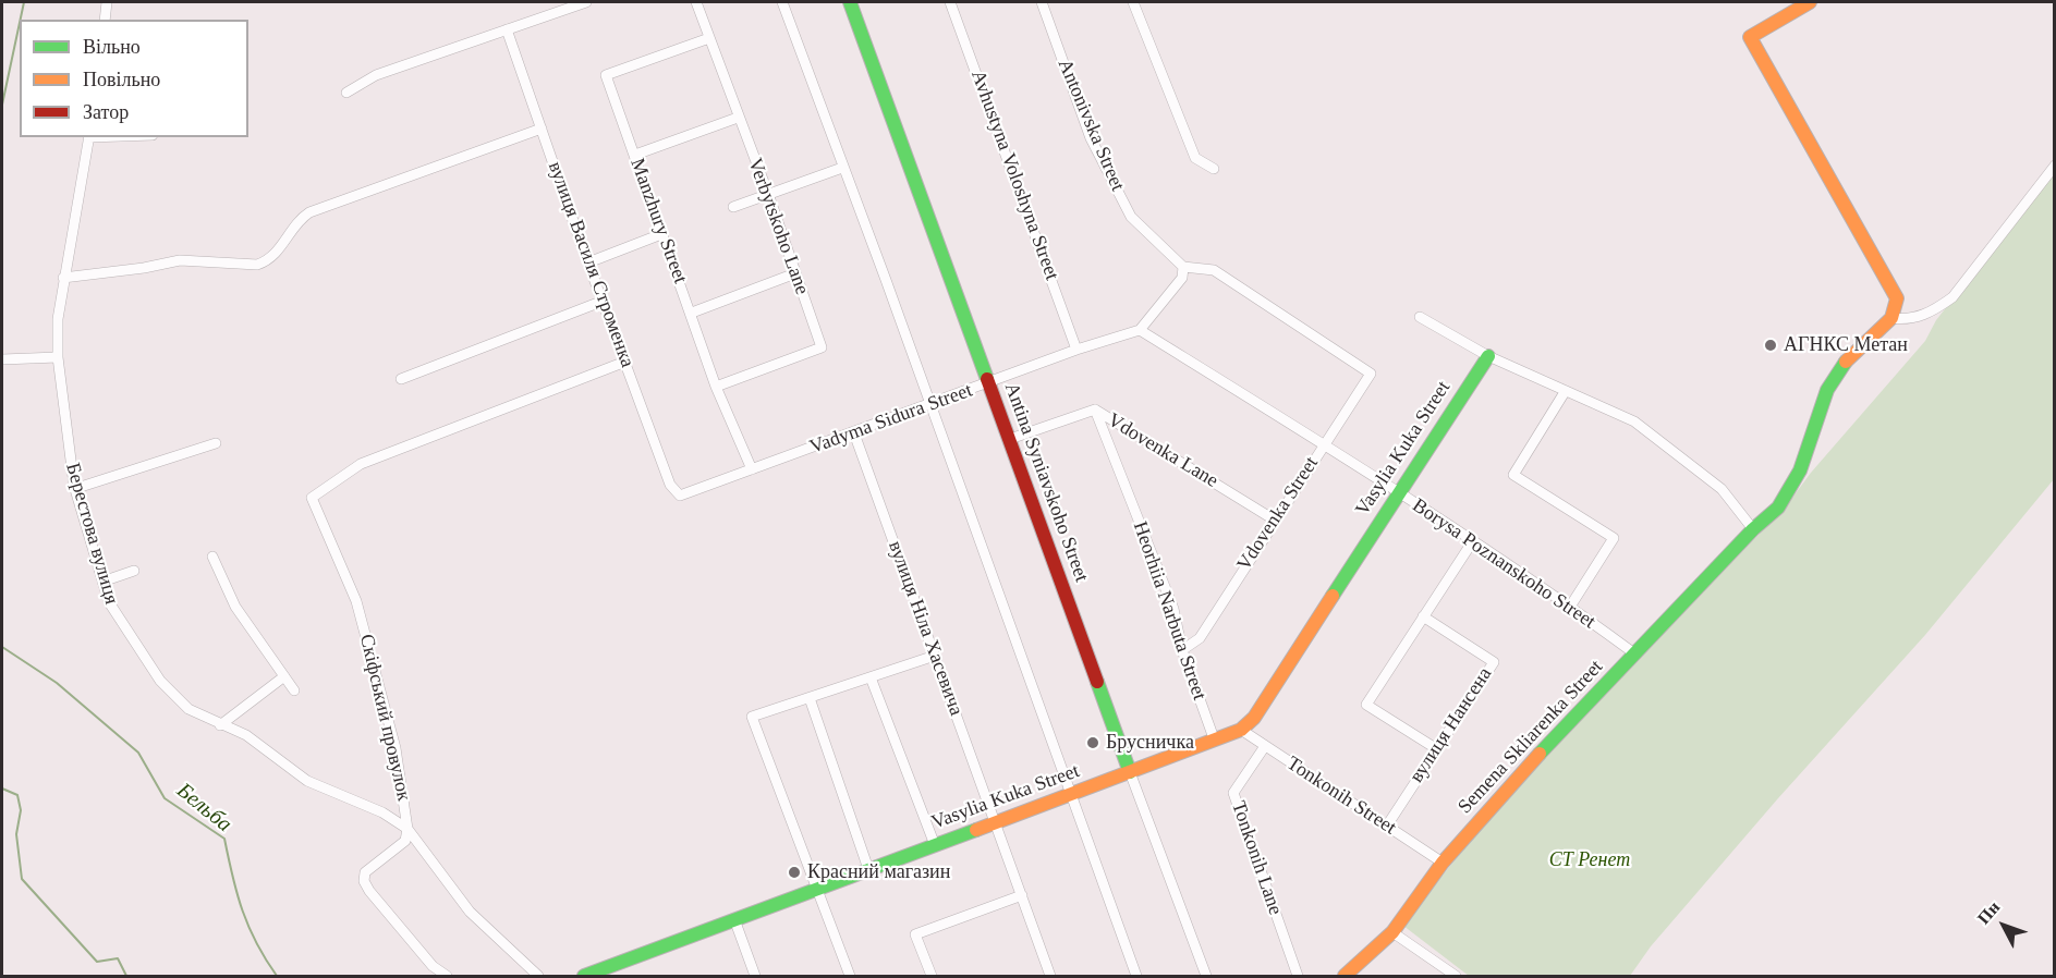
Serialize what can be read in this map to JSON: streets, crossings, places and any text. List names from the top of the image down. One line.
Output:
{"streets":{"street":["Antonivska Street","Avhustyna Voloshyna Street","Manzhury Street","Verbytskoho Lane","вулиця Василя Строменка","Vadyma Sidura Street","Vasylia Kuka Street","Vdovenka Lane","Antina Syniavskoho Street","Vdovenka Street","Берестова вулиця","Borysa Poznanskoho Street","Heorhiia Narbuta Street","вулиця Ніла Хасевича","Скіфський провулок","вулиця Нансена","Semena Skliarenka Street","Tonkonih Street","Tonkonih Lane"]},"crossings":[["Antonivska Street","Vdovenka Street"],["Avhustyna Voloshyna Street","Vadyma Sidura Street"],["Manzhury Street","Verbytskoho Lane"],["Manzhury Street","Vadyma Sidura Street"],["вулиця Василя Строменка","Vadyma Sidura Street"],["вулиця Василя Строменка","Скіфський провулок"],["Vadyma Sidura Street","Antina Syniavskoho Street"],["Vadyma Sidura Street","Borysa Poznanskoho Street"],["Vadyma Sidura Street","вулиця Ніла Хасевича"],["Vasylia Kuka Street","Antina Syniavskoho Street"],["Vasylia Kuka Street","Borysa Poznanskoho Street"],["Vasylia Kuka Street","Heorhiia Narbuta Street"],["Vasylia Kuka Street","вулиця Ніла Хасевича"],["Vasylia Kuka Street","Tonkonih Street"],["Vdovenka Lane","Antina Syniavskoho Street"],["Vdovenka Lane","Vdovenka Street"],["Vdovenka Lane","Heorhiia Narbuta Street"],["Vdovenka Street","Borysa Poznanskoho Street"],["Vdovenka Street","Heorhiia Narbuta Street"],["Берестова вулиця","Скіфський провулок"],["Borysa Poznanskoho Street","Semena Skliarenka Street"],["вулиця Нансена","Tonkonih Street"],["Semena Skliarenka Street","Tonkonih Street"],["Tonkonih Street","Tonkonih Lane"]],"water":["Бельба"],"parks":["СТ Ренет"],"places":["АГНКС Метан","Брусничка","Красний магазин"],"legend":["Вільно","Повільно","Затор"],"north":"top left"}
